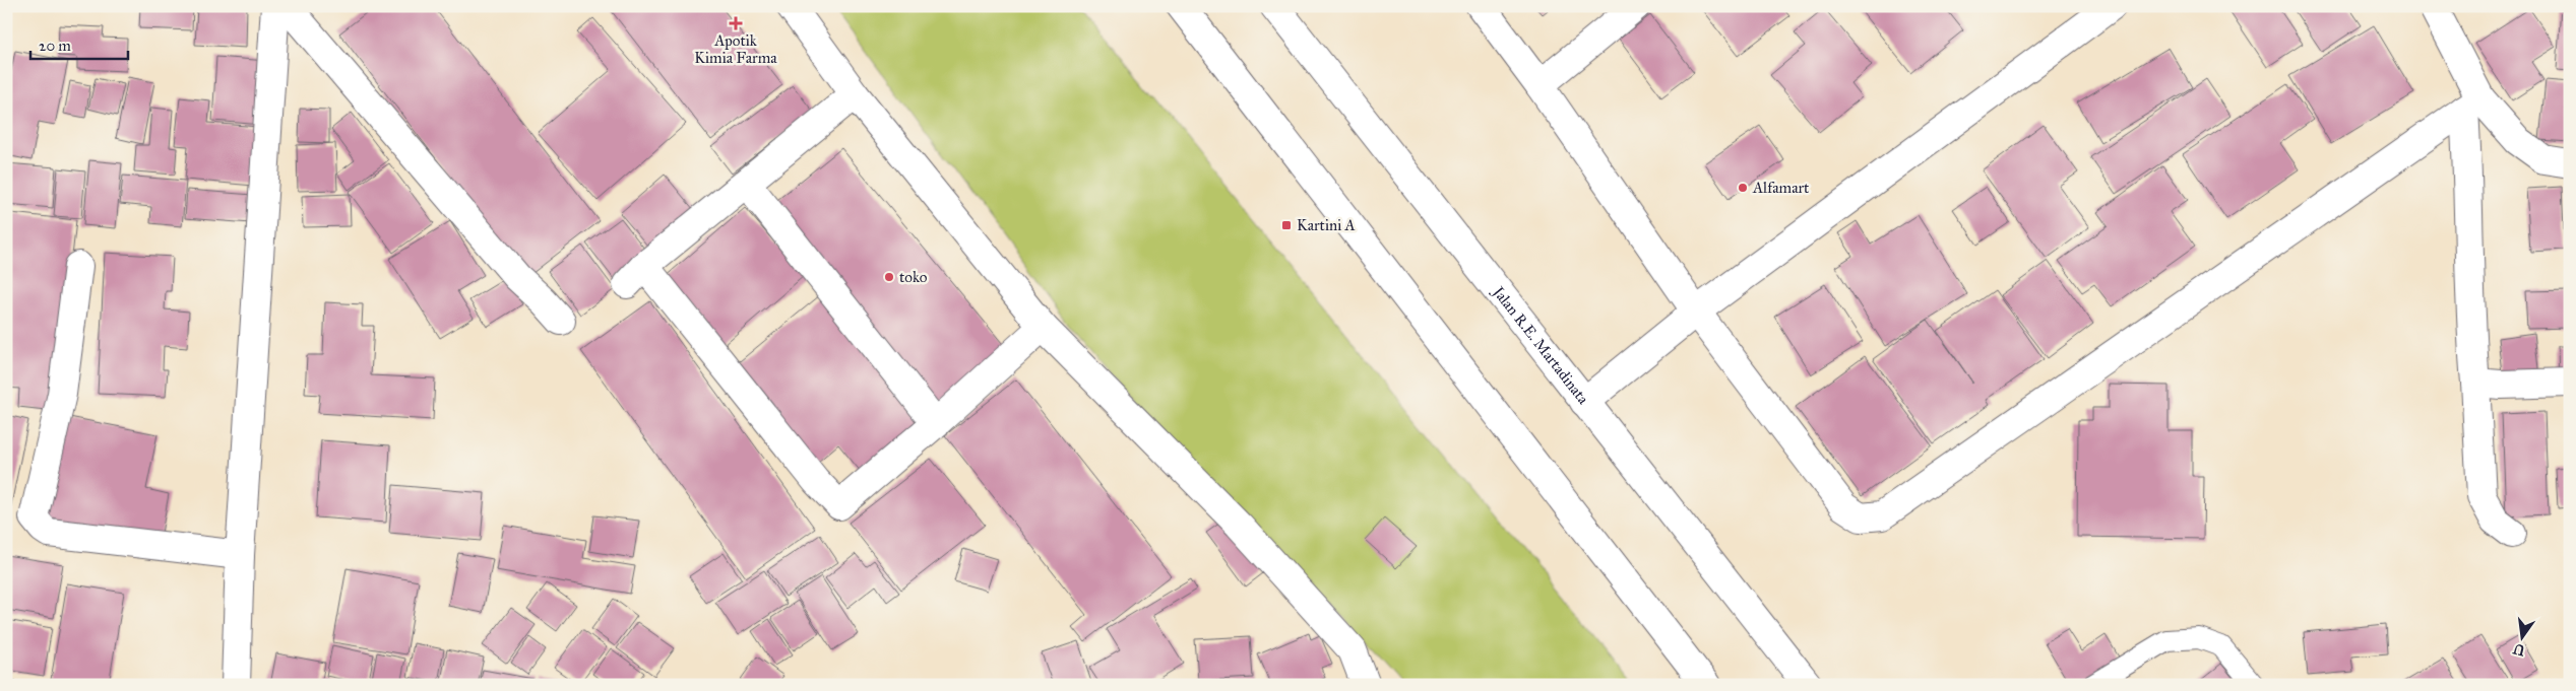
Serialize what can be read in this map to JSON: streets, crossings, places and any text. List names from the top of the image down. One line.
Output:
{"streets":{"main road":["Jalan R.E. Martadinata"]},"places":{"health":["Apotik Kimia Farma"],"other":["Alfamart","toko"],"transit":["Kartini A"]},"scale_bar":"20 m","north":"bottom"}
